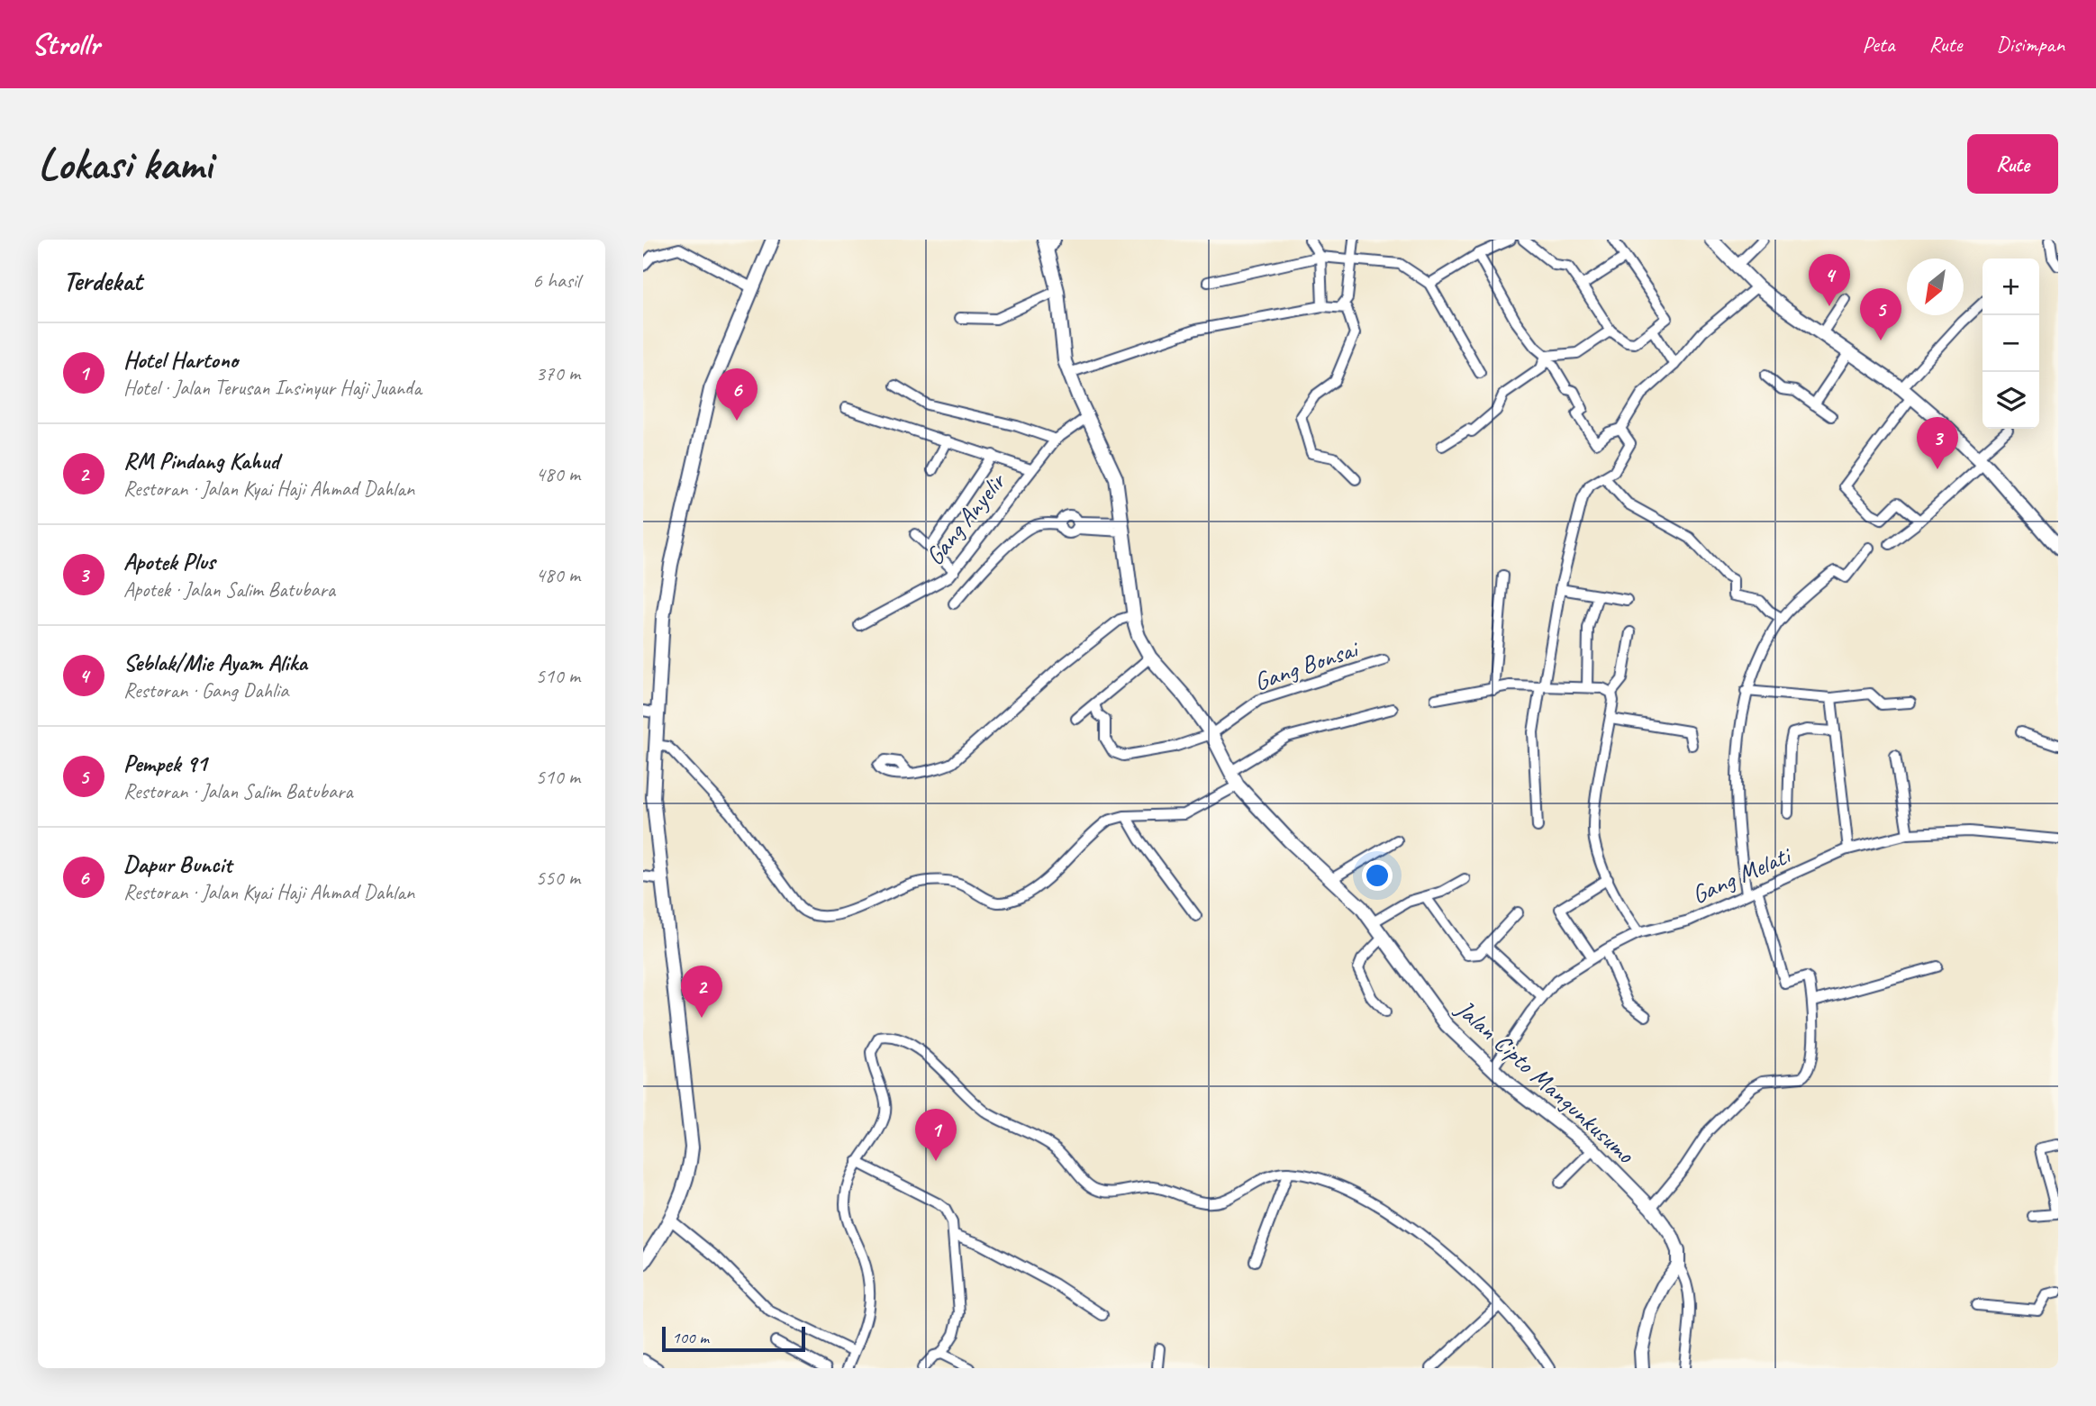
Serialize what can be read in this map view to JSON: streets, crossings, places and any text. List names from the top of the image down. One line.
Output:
{"streets":{"street":["Gang Anyelir","Gang Bonsai","Gang Melati","Jalan Cipto Mangunkusumo"]},"crossings":[["Gang Anyelir","Jalan Cipto Mangunkusumo"],["Gang Bonsai","Jalan Cipto Mangunkusumo"],["Gang Melati","Jalan Cipto Mangunkusumo"]],"scale_bar":"100 m","north":"bottom left","page":{"header":"Strollr","nav":["Peta","Rute","Disimpan"],"buttons":"Rute","title":"Lokasi kami","heading":["Terdekat","6 hasil"],"pins":["4","5","6","3","2","1"],"map_buttons":["+","−"],"list":[{"mark":"1","name":"Hotel Hartono","note":"Hotel · Jalan Terusan Insinyur Haji Juanda","value":"370 m"},{"mark":"2","name":"RM Pindang Kahud","note":"Restoran · Jalan Kyai Haji Ahmad Dahlan","value":"480 m"},{"mark":"3","name":"Apotek Plus","note":"Apotek · Jalan Salim Batubara","value":"480 m"},{"mark":"4","name":"Seblak/Mie Ayam Alika","note":"Restoran · Gang Dahlia","value":"510 m"},{"mark":"5","name":"Pempek 91","note":"Restoran · Jalan Salim Batubara","value":"510 m"},{"mark":"6","name":"Dapur Buncit","note":"Restoran · Jalan Kyai Haji Ahmad Dahlan","value":"550 m"}],"scale":"100 m"}}
